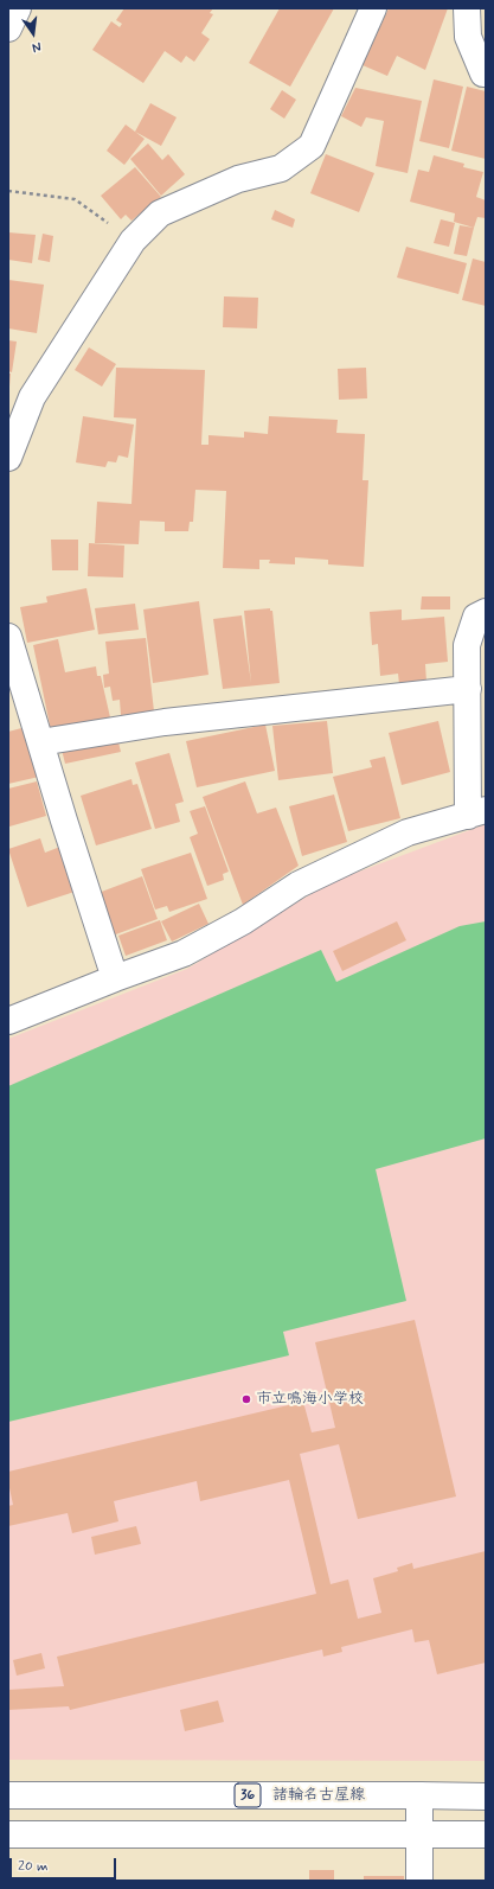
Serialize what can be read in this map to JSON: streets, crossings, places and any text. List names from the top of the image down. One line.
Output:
{"streets":{"street":["36","諸輪名古屋線"]},"places":["市立鳴海小学校"],"scale_bar":"20 m","north":"bottom"}
